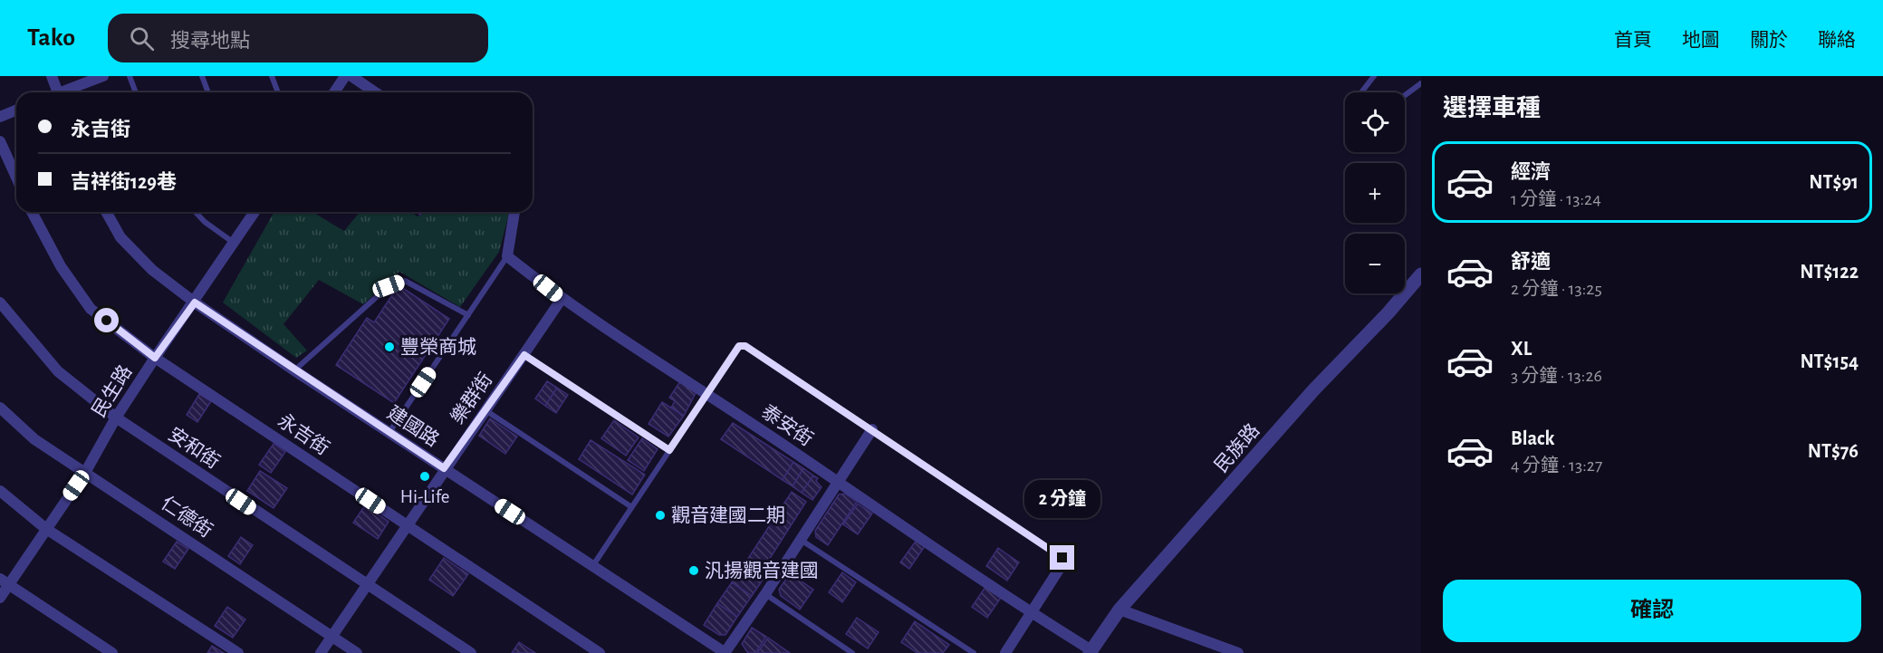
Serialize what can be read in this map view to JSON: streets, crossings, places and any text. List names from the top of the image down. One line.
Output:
{"streets":{"street":["民生路","樂群街","泰安街","建國路","永吉街","安和街","民族路","仁德街"]},"crossings":[["民生路","建國路"],["民生路","永吉街"],["民生路","安和街"],["民生路","仁德街"],["樂群街","泰安街"],["樂群街","建國路"],["樂群街","永吉街"],["樂群街","安和街"],["樂群街","仁德街"],["泰安街","民族路"]],"places":["豐榮商城","Hi-Life","觀音建國二期","汎揚觀音建國"],"page":{"header":"Tako","search":"搜尋地點","nav":["首頁","地圖","關於","聯絡"],"heading":"選擇車種","map_buttons":["+","−"],"banner":["永吉街","吉祥街129巷"],"list":[{"name":"經濟","note":"1 分鐘 · 13:24","value":"NT$91"},{"name":"舒適","note":"2 分鐘 · 13:25","value":"NT$122"},{"name":"XL","note":"3 分鐘 · 13:26","value":"NT$154"},{"name":"Black","note":"4 分鐘 · 13:27","value":"NT$76"}],"bubble":"2 分鐘","buttons":"確認"}}
